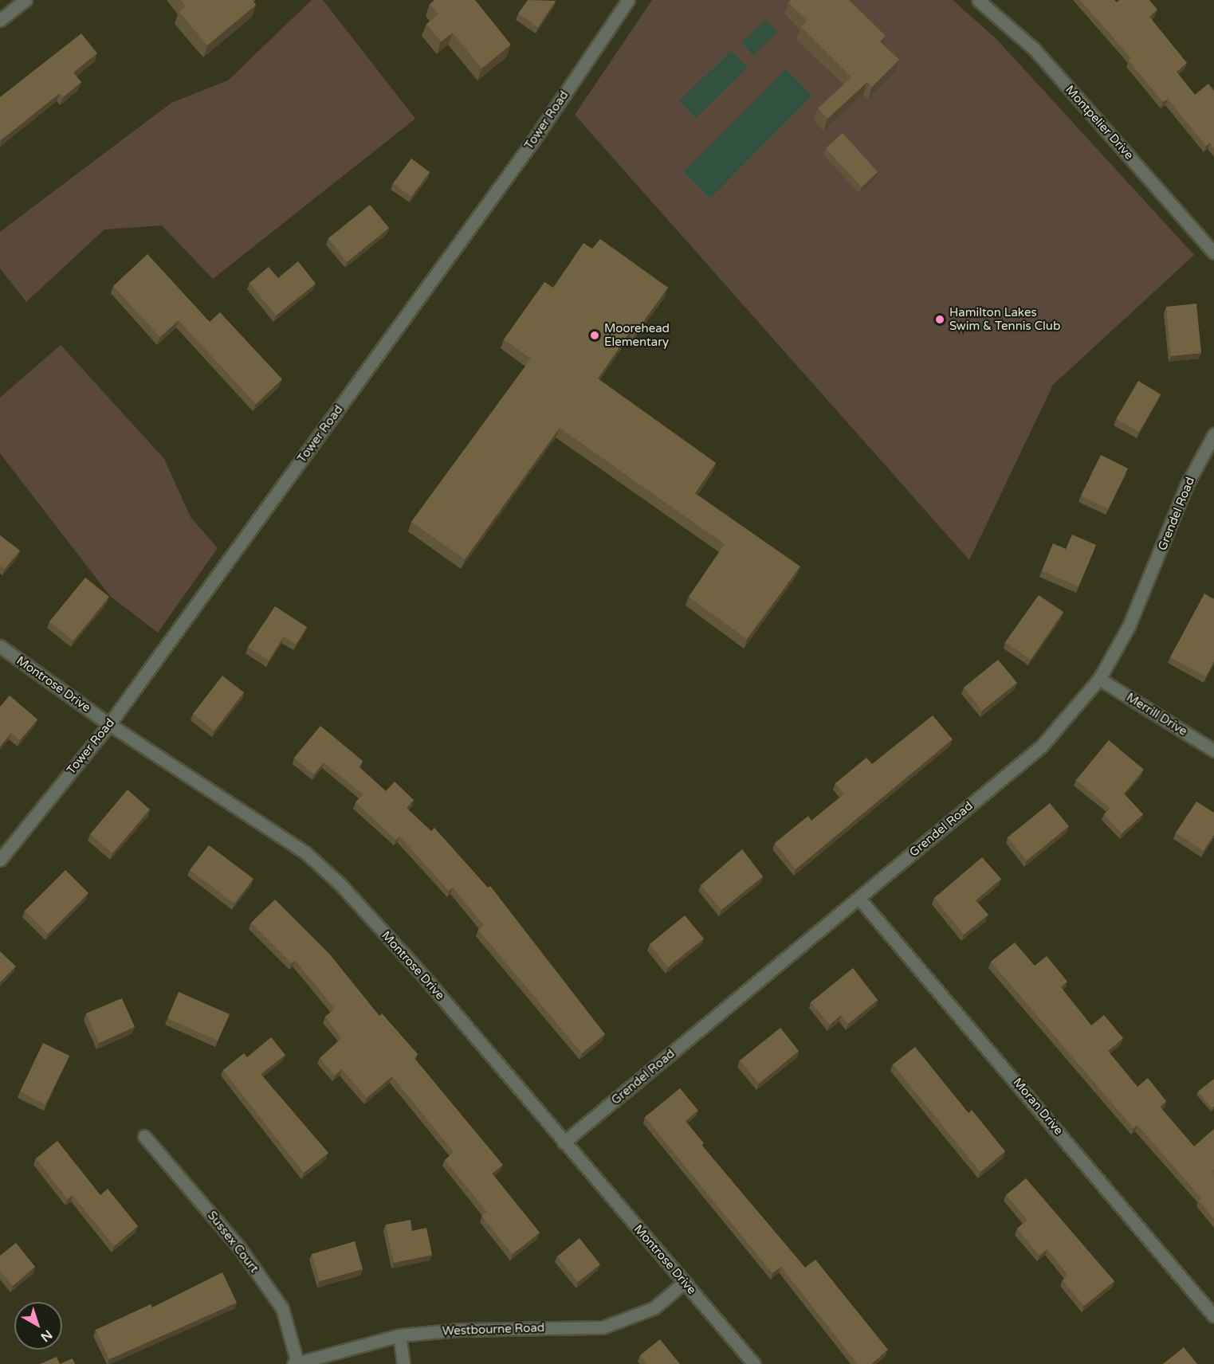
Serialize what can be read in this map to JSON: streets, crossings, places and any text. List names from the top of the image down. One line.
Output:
{"streets":{"street":["Tower Road","Montpelier Drive","Grendel Road","Montrose Drive","Merrill Drive","Moran Drive","Sussex Court","Westbourne Road"]},"crossings":[["Tower Road","Montrose Drive"],["Grendel Road","Montrose Drive"],["Grendel Road","Merrill Drive"],["Grendel Road","Moran Drive"],["Montrose Drive","Westbourne Road"],["Sussex Court","Westbourne Road"]],"places":["Hamilton Lakes Swim & Tennis Club","Moorehead Elementary"],"north":"bottom right"}
